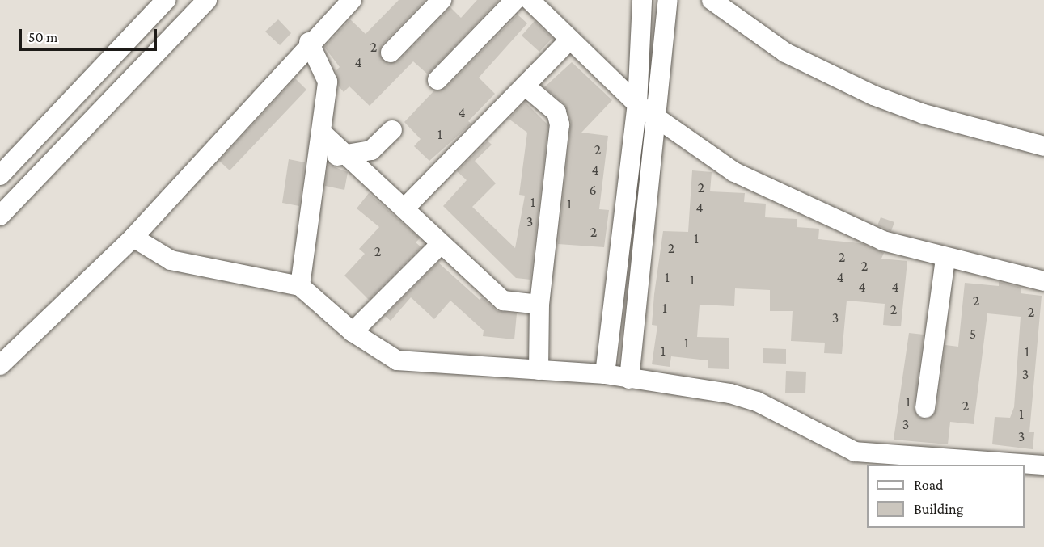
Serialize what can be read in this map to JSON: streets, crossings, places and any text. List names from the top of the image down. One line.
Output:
{"house_numbers":["2","4","4","1","2","4","2","6","1","1","4","3","2","1","2","2","2","2","1","4","1","4","4","2","1","2","2","3","5","1","1","1","3","1","2","1","3","3"],"legend":["Road","Building"],"scale_bar":"50 m"}
